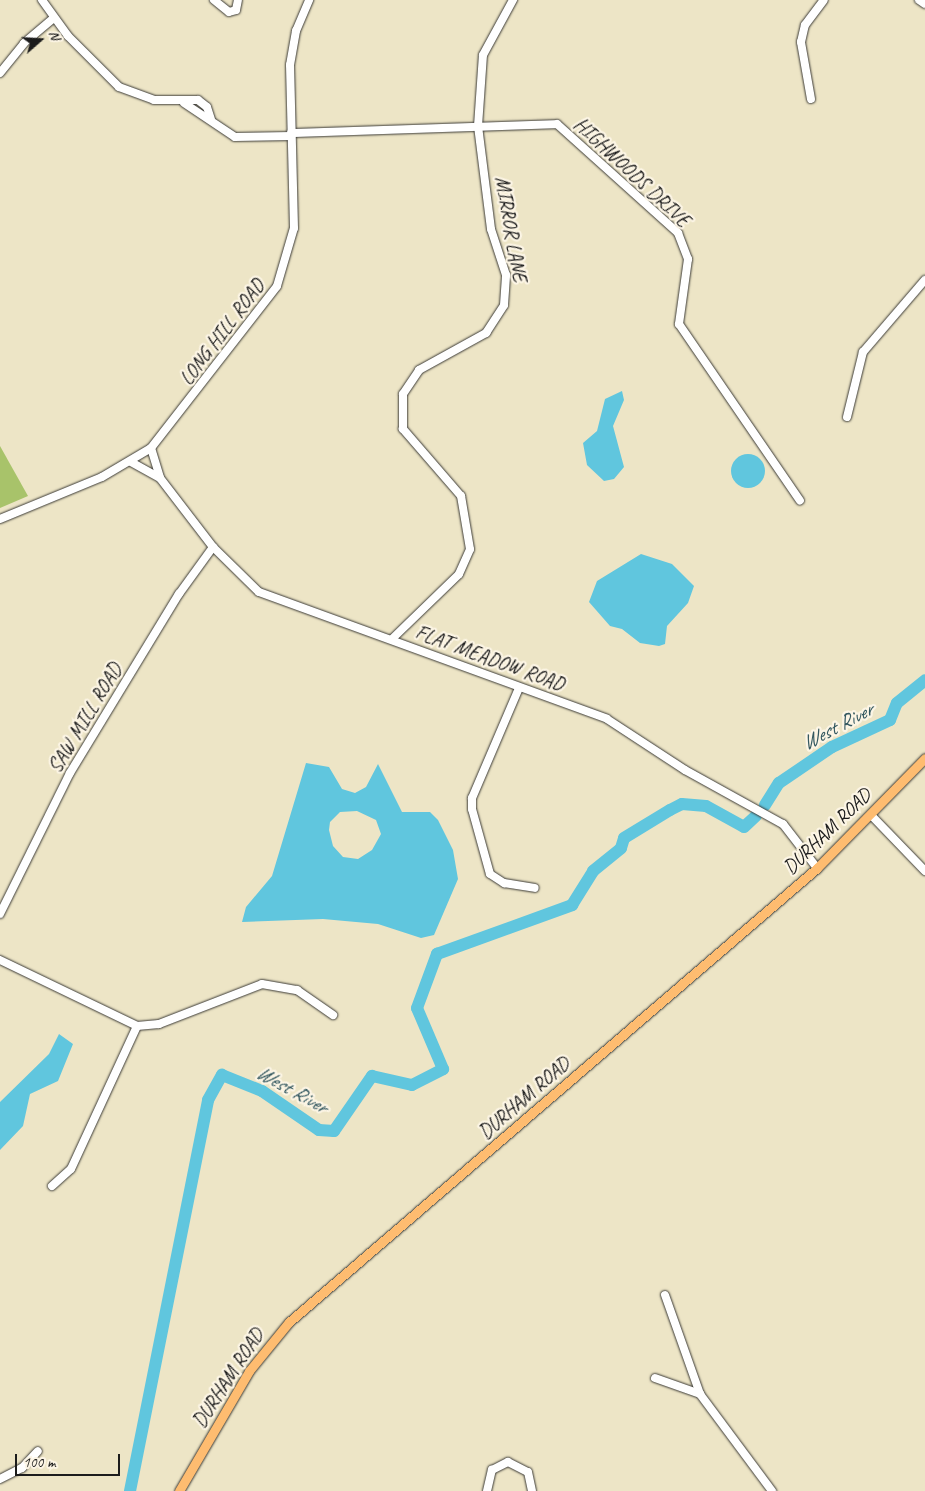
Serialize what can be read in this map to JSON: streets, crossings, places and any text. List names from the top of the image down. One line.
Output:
{"streets":{"main road":["DURHAM ROAD"],"street":["HIGHWOODS DRIVE","MIRROR LANE","LONG HILL ROAD","FLAT MEADOW ROAD","SAW MILL ROAD"]},"crossings":[["HIGHWOODS DRIVE","MIRROR LANE"],["HIGHWOODS DRIVE","LONG HILL ROAD"],["MIRROR LANE","FLAT MEADOW ROAD"],["LONG HILL ROAD","FLAT MEADOW ROAD"],["FLAT MEADOW ROAD","SAW MILL ROAD"],["FLAT MEADOW ROAD","DURHAM ROAD"]],"water":["West River"],"scale_bar":"100 m","north":"right"}
